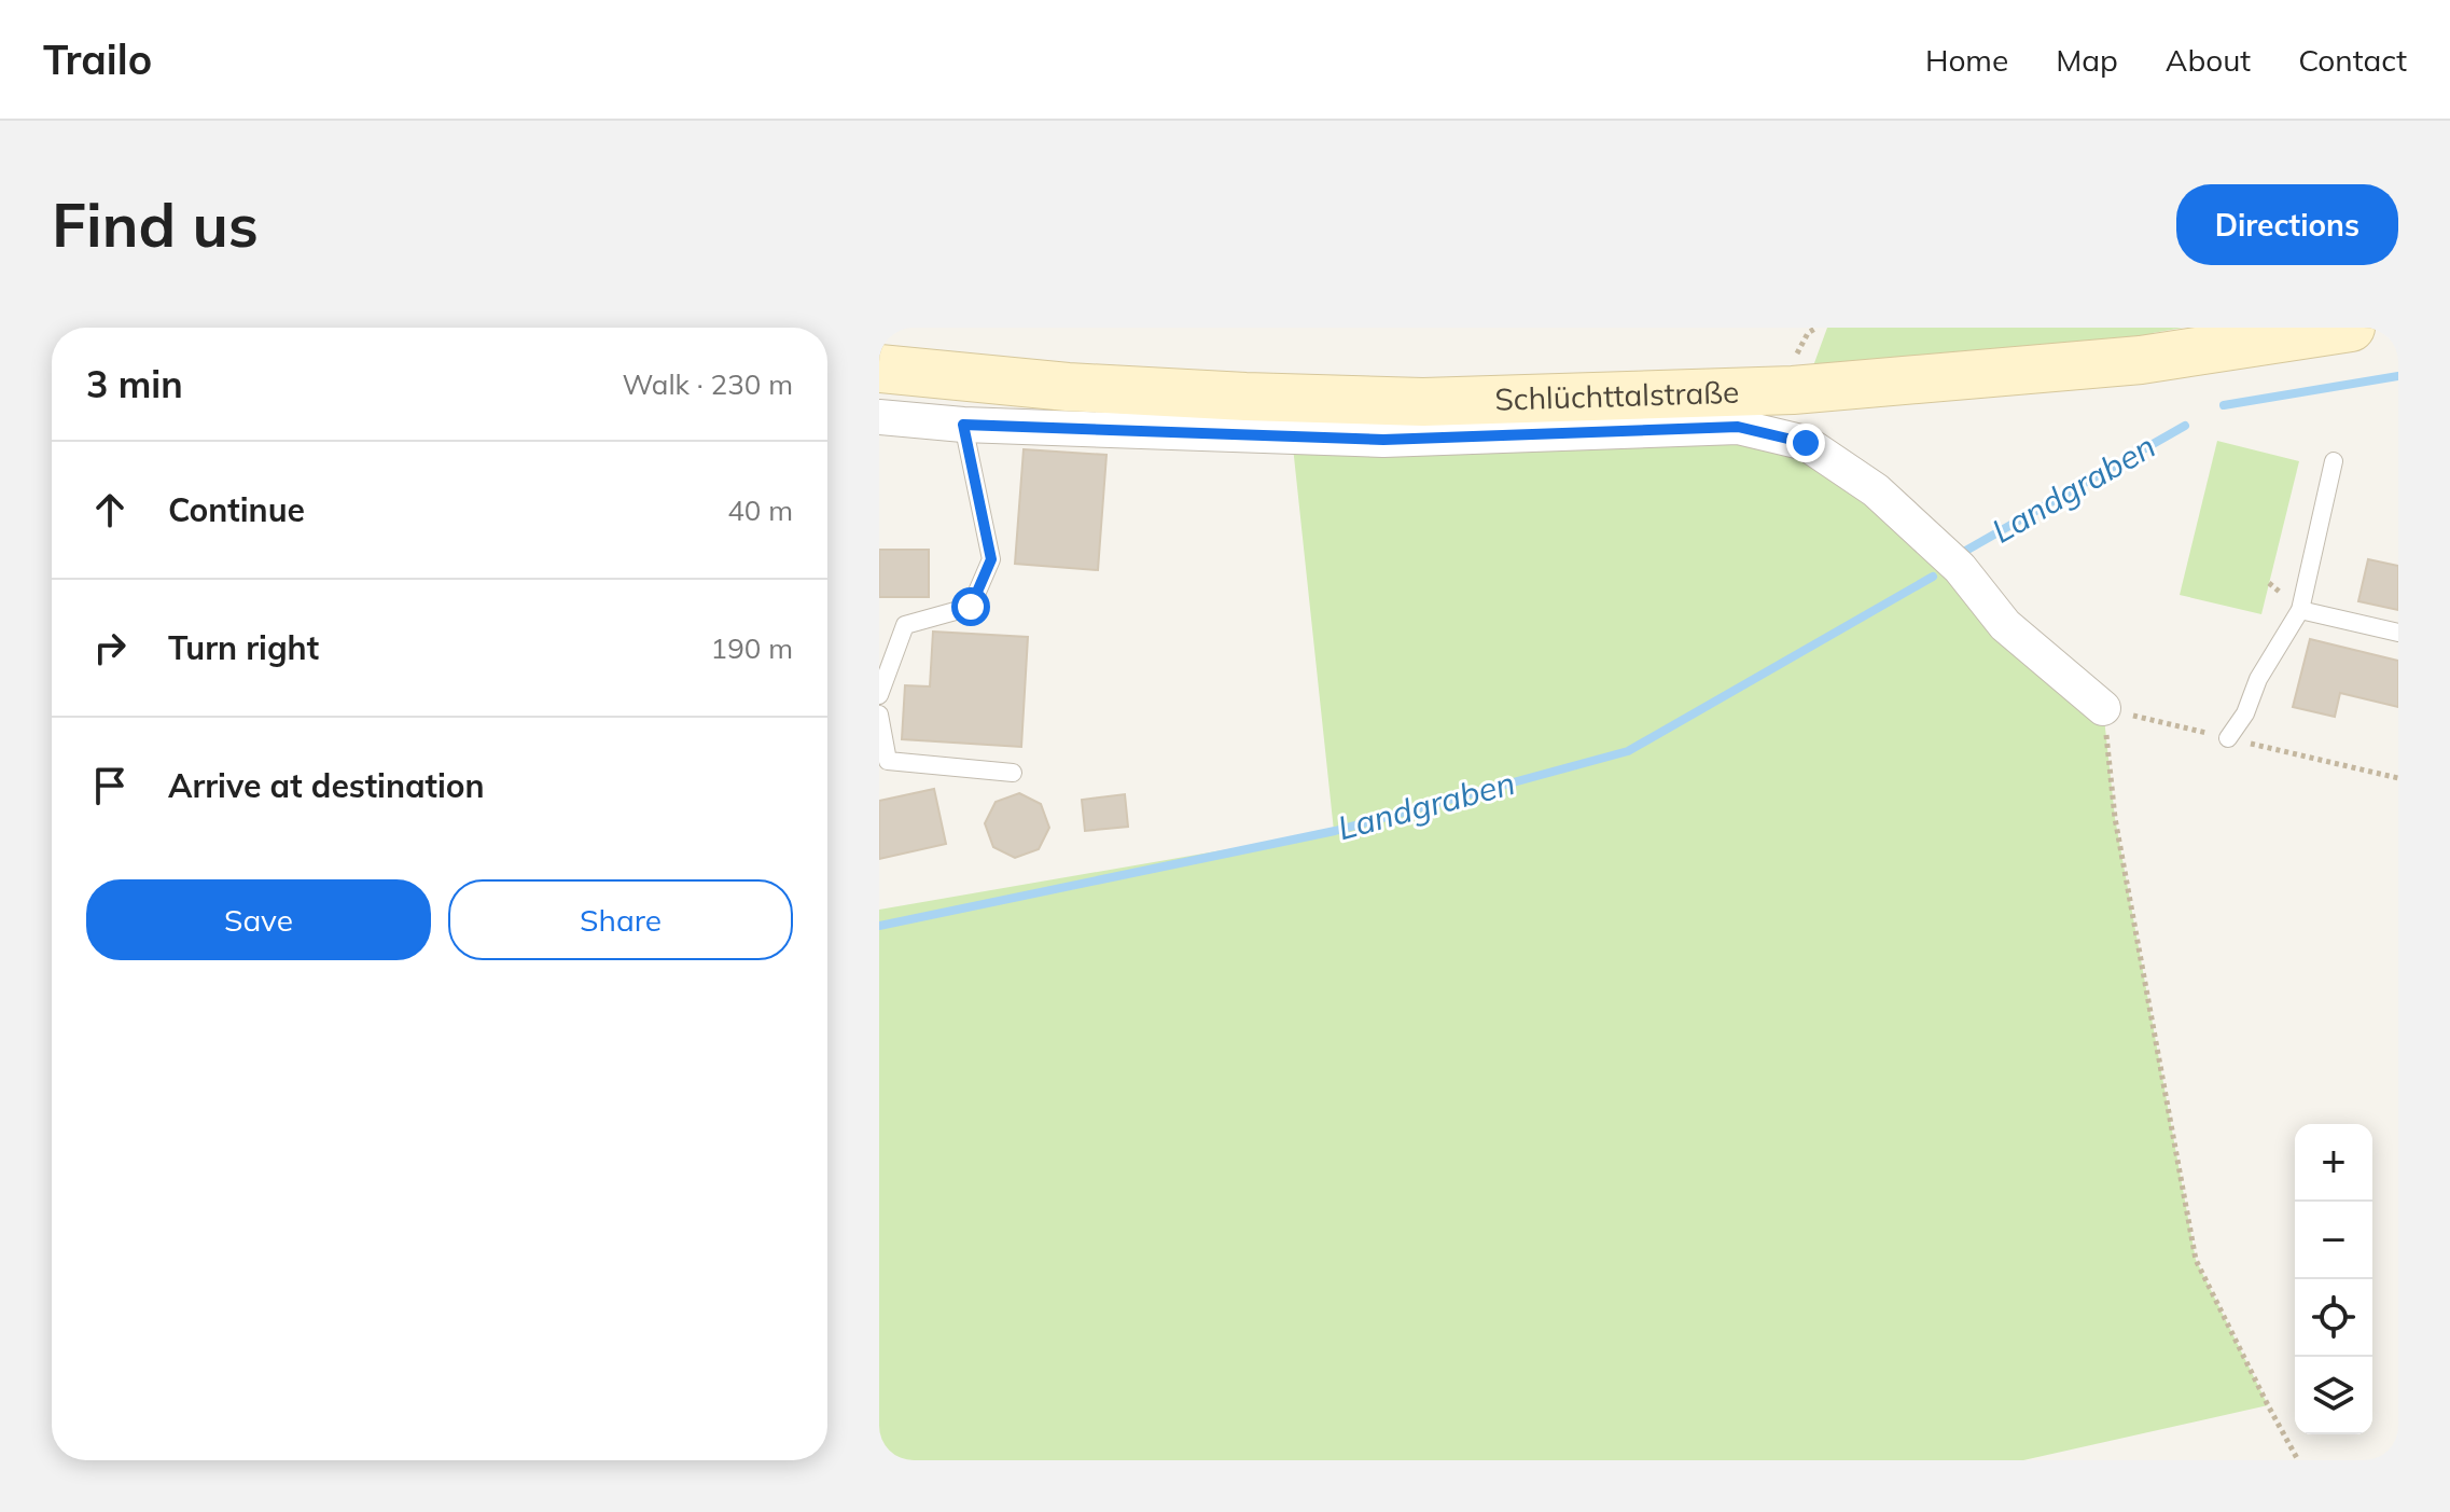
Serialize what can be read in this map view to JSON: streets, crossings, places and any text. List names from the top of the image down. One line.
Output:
{"streets":{"main road":["Schlüchttalstraße"]},"water":["Landgraben"],"page":{"header":"Trailo","nav":["Home","Map","About","Contact"],"buttons":["Directions",["Save","Share"]],"title":"Find us","heading":["3 min","Walk · 230 m"],"list":[["Continue","40 m"],["Turn right","190 m"],"Arrive at destination"],"map_buttons":["+","−"]}}
